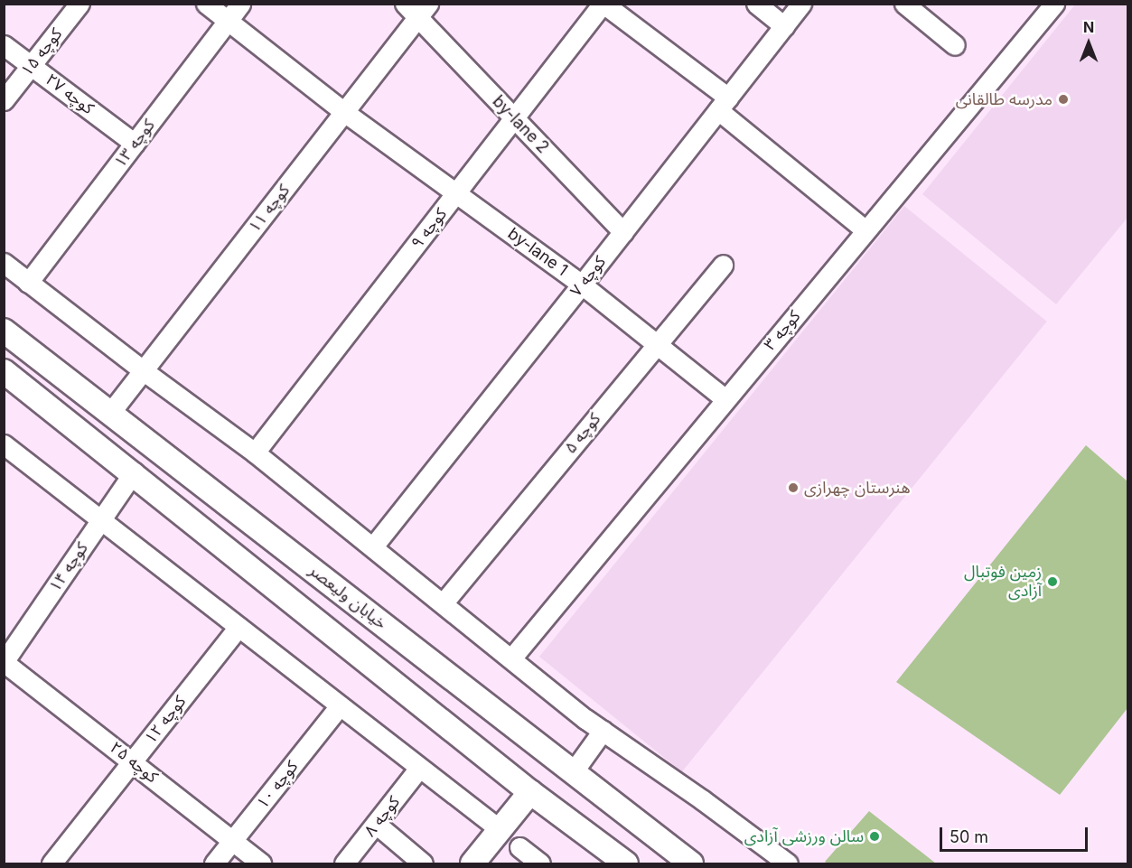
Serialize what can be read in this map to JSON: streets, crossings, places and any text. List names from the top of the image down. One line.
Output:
{"streets":{"street":["کوچه ۱۵","کوچه ۲۷","by-lane 2","کوچه ۱۳","کوچه ۱۱","کوچه ۹","by-lane 1","کوچه ۷","کوچه ۳","کوچه ۵","کوچه ۱۴","خیابان ولیعصر","کوچه ۱۲","کوچه ۲۵","کوچه ۱۰","کوچه ۸"]},"crossings":[["کوچه ۱۵","کوچه ۲۷"],["کوچه ۲۷","کوچه ۱۳"],["by-lane 2","کوچه ۱۱"],["by-lane 2","کوچه ۹"],["by-lane 2","کوچه ۷"],["کوچه ۱۳","by-lane 1"],["کوچه ۱۱","by-lane 1"],["کوچه ۱۱","خیابان ولیعصر"],["کوچه ۹","by-lane 1"],["by-lane 1","کوچه ۷"],["by-lane 1","کوچه ۳"],["by-lane 1","کوچه ۵"],["کوچه ۱۴","کوچه ۲۵"],["کوچه ۱۲","کوچه ۲۵"],["کوچه ۲۵","کوچه ۱۰"]],"places":["مدرسه طالقانی","هنرستان چهرازی","زمین فوتبال آزادی","سالن ورزشی آزادی"],"scale_bar":"50 m","north":"top"}
